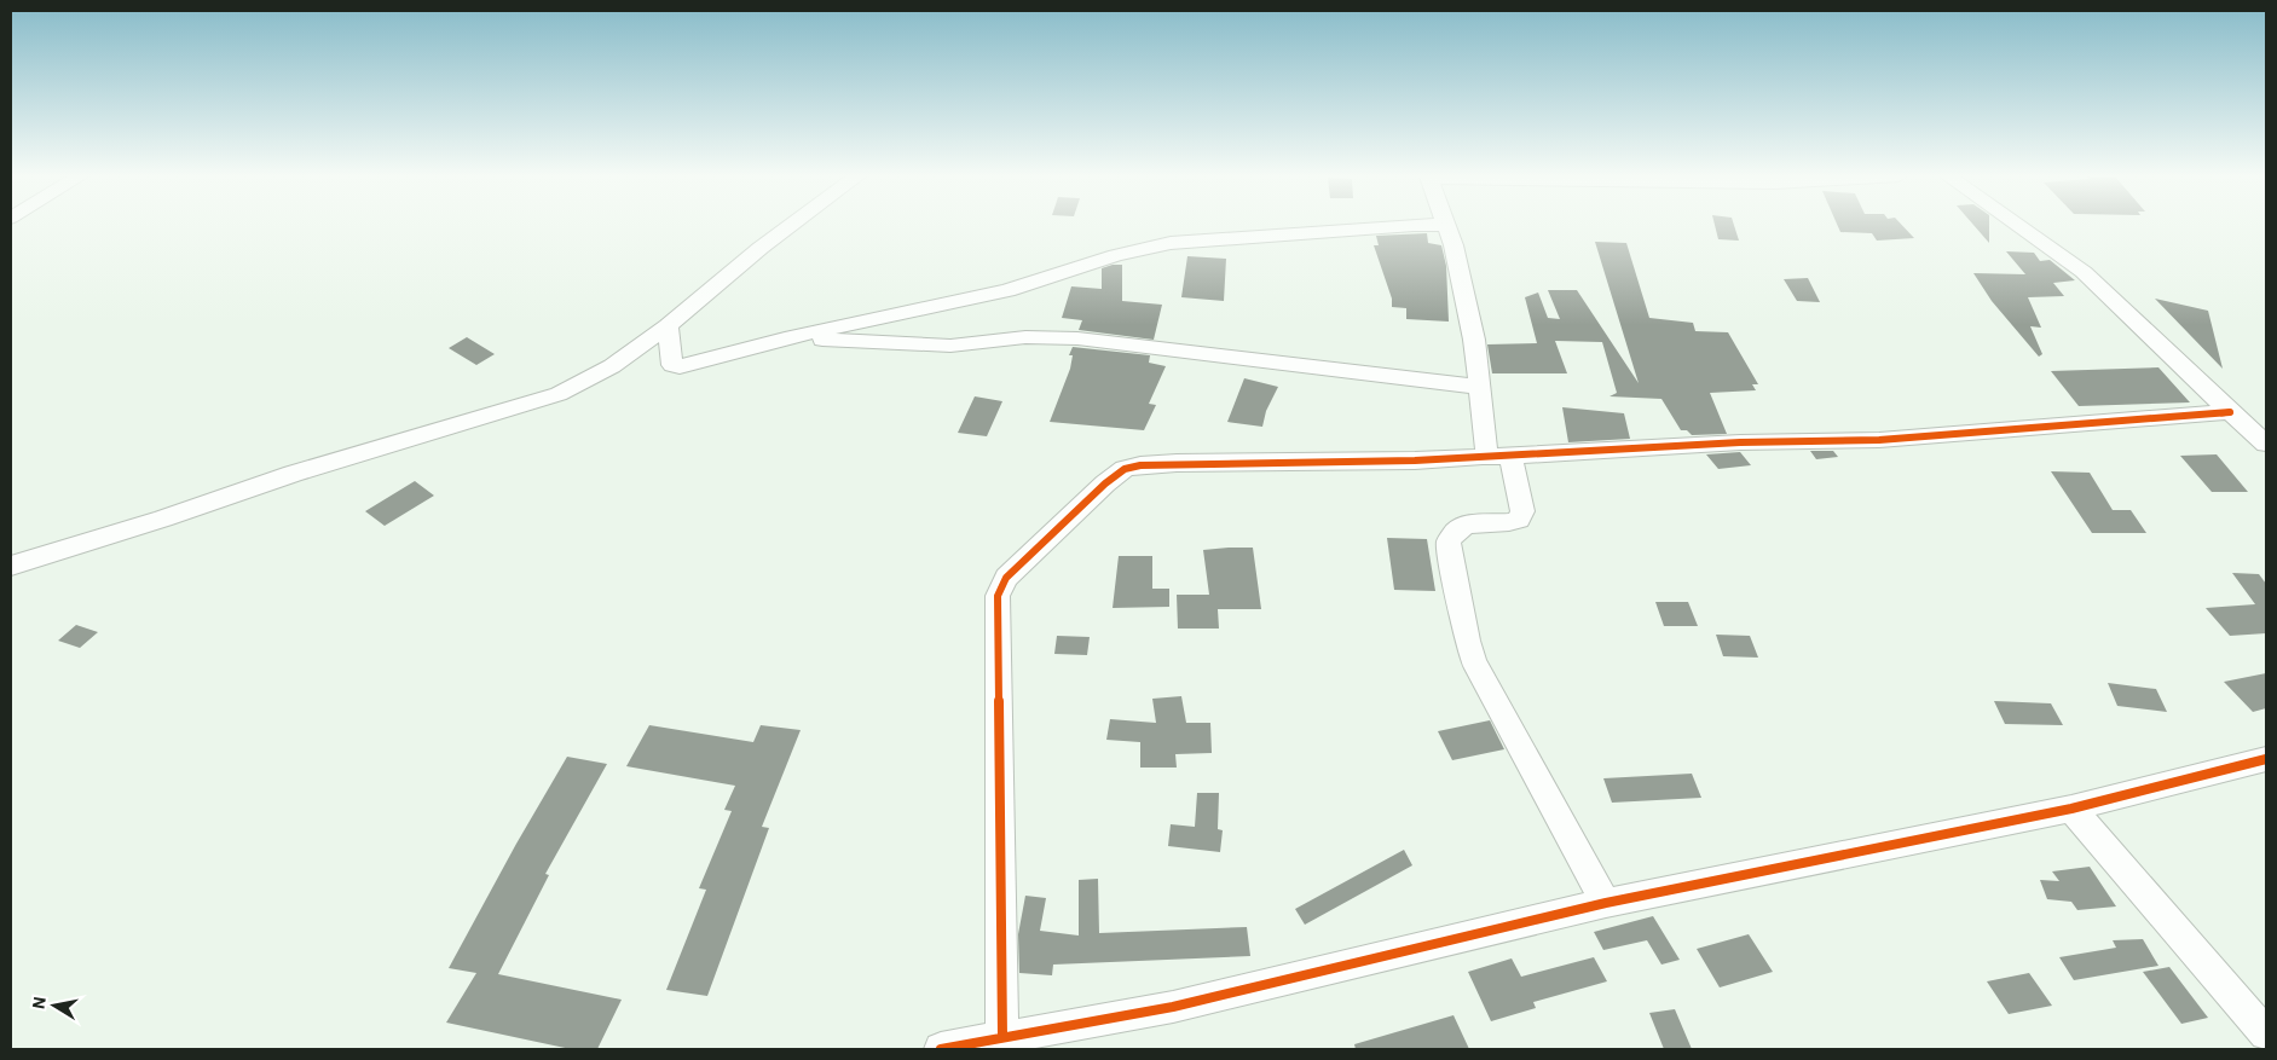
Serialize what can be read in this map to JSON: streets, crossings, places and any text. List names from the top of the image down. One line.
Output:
{"north":"left"}
